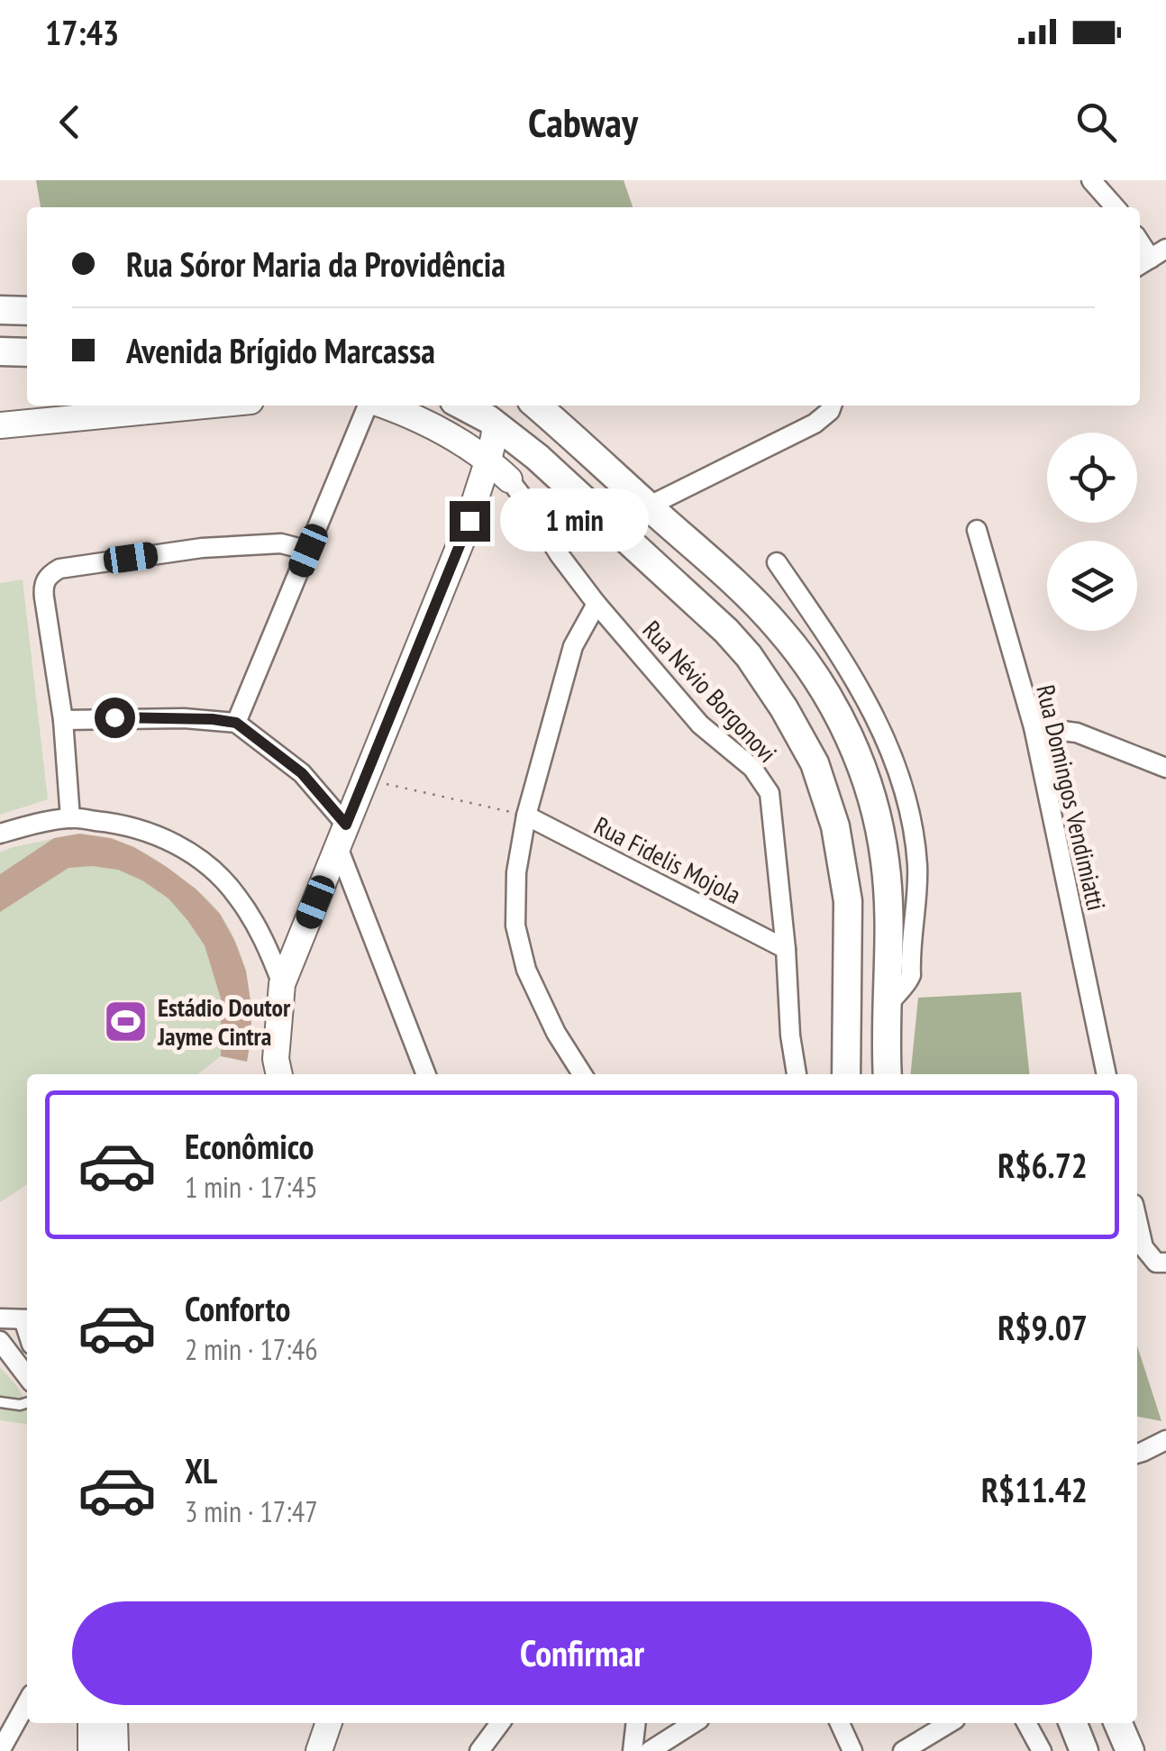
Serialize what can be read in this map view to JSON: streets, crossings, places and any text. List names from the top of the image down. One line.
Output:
{"streets":{"street":["Rua Névio Borgonovi","Rua Domingos Vendimiatti","Rua Fidelis Mojola"]},"crossings":[["Rua Névio Borgonovi","Rua Fidelis Mojola"]],"places":{"sports":["Estádio Doutor Jayme Cintra"]},"page":{"status":"17:43","header":"Cabway","banner":["Rua Sóror Maria da Providência","Avenida Brígido Marcassa"],"bubble":"1 min","list":[{"name":"Econômico","note":"1 min · 17:45","value":"R$6.72"},{"name":"Conforto","note":"2 min · 17:46","value":"R$9.07"},{"name":"XL","note":"3 min · 17:47","value":"R$11.42"}],"buttons":"Confirmar"}}
